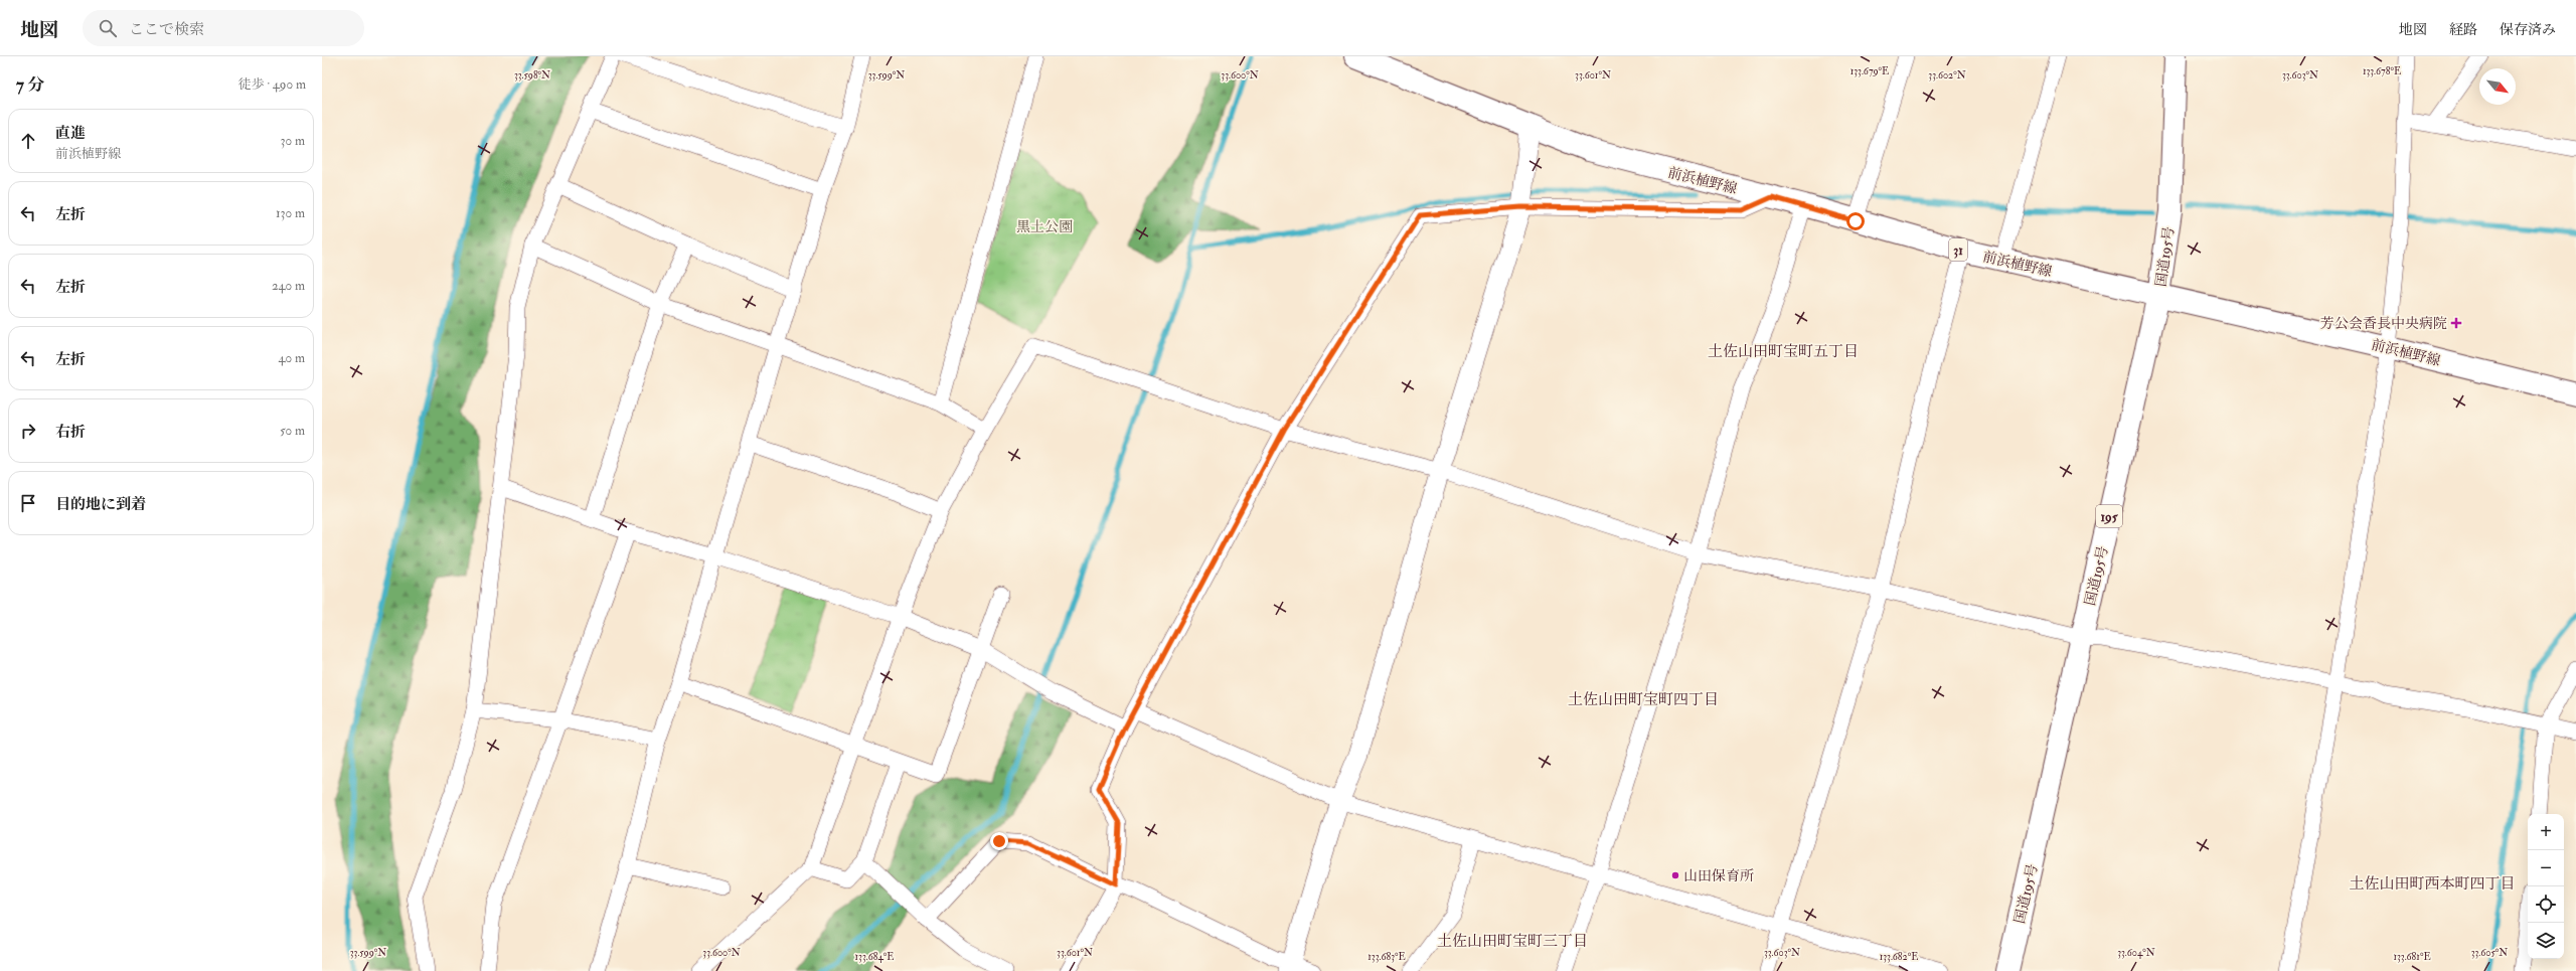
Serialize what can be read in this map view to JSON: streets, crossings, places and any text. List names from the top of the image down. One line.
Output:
{"streets":{"main road":["前浜植野線","31","国道195号","195"]},"crossings":[["前浜植野線","国道195号"]],"districts":["土佐山田町宝町五丁目","土佐山田町宝町四丁目","土佐山田町西本町四丁目","土佐山田町宝町三丁目"],"parks":["黒土公園"],"places":{"health":["芳公会香長中央病院"],"other":["山田保育所"]},"north":"bottom right","page":{"header":"地図","search":"ここで検索","nav":["地図","経路","保存済み"],"heading":["7 分","徒歩 · 490 m"],"list":[["直進","前浜植野線","30 m"],["左折","130 m"],["左折","240 m"],["左折","40 m"],["右折","50 m"],"目的地に到着"],"map_buttons":["+","−"]},"coordinates":["133.679°E","133.678°E","33.598°N","33.599°N","33.600°N","33.601°N","33.602°N","33.603°N","33.604°N","33.605°N","133.684°E","133.683°E","133.682°E","133.681°E"]}
